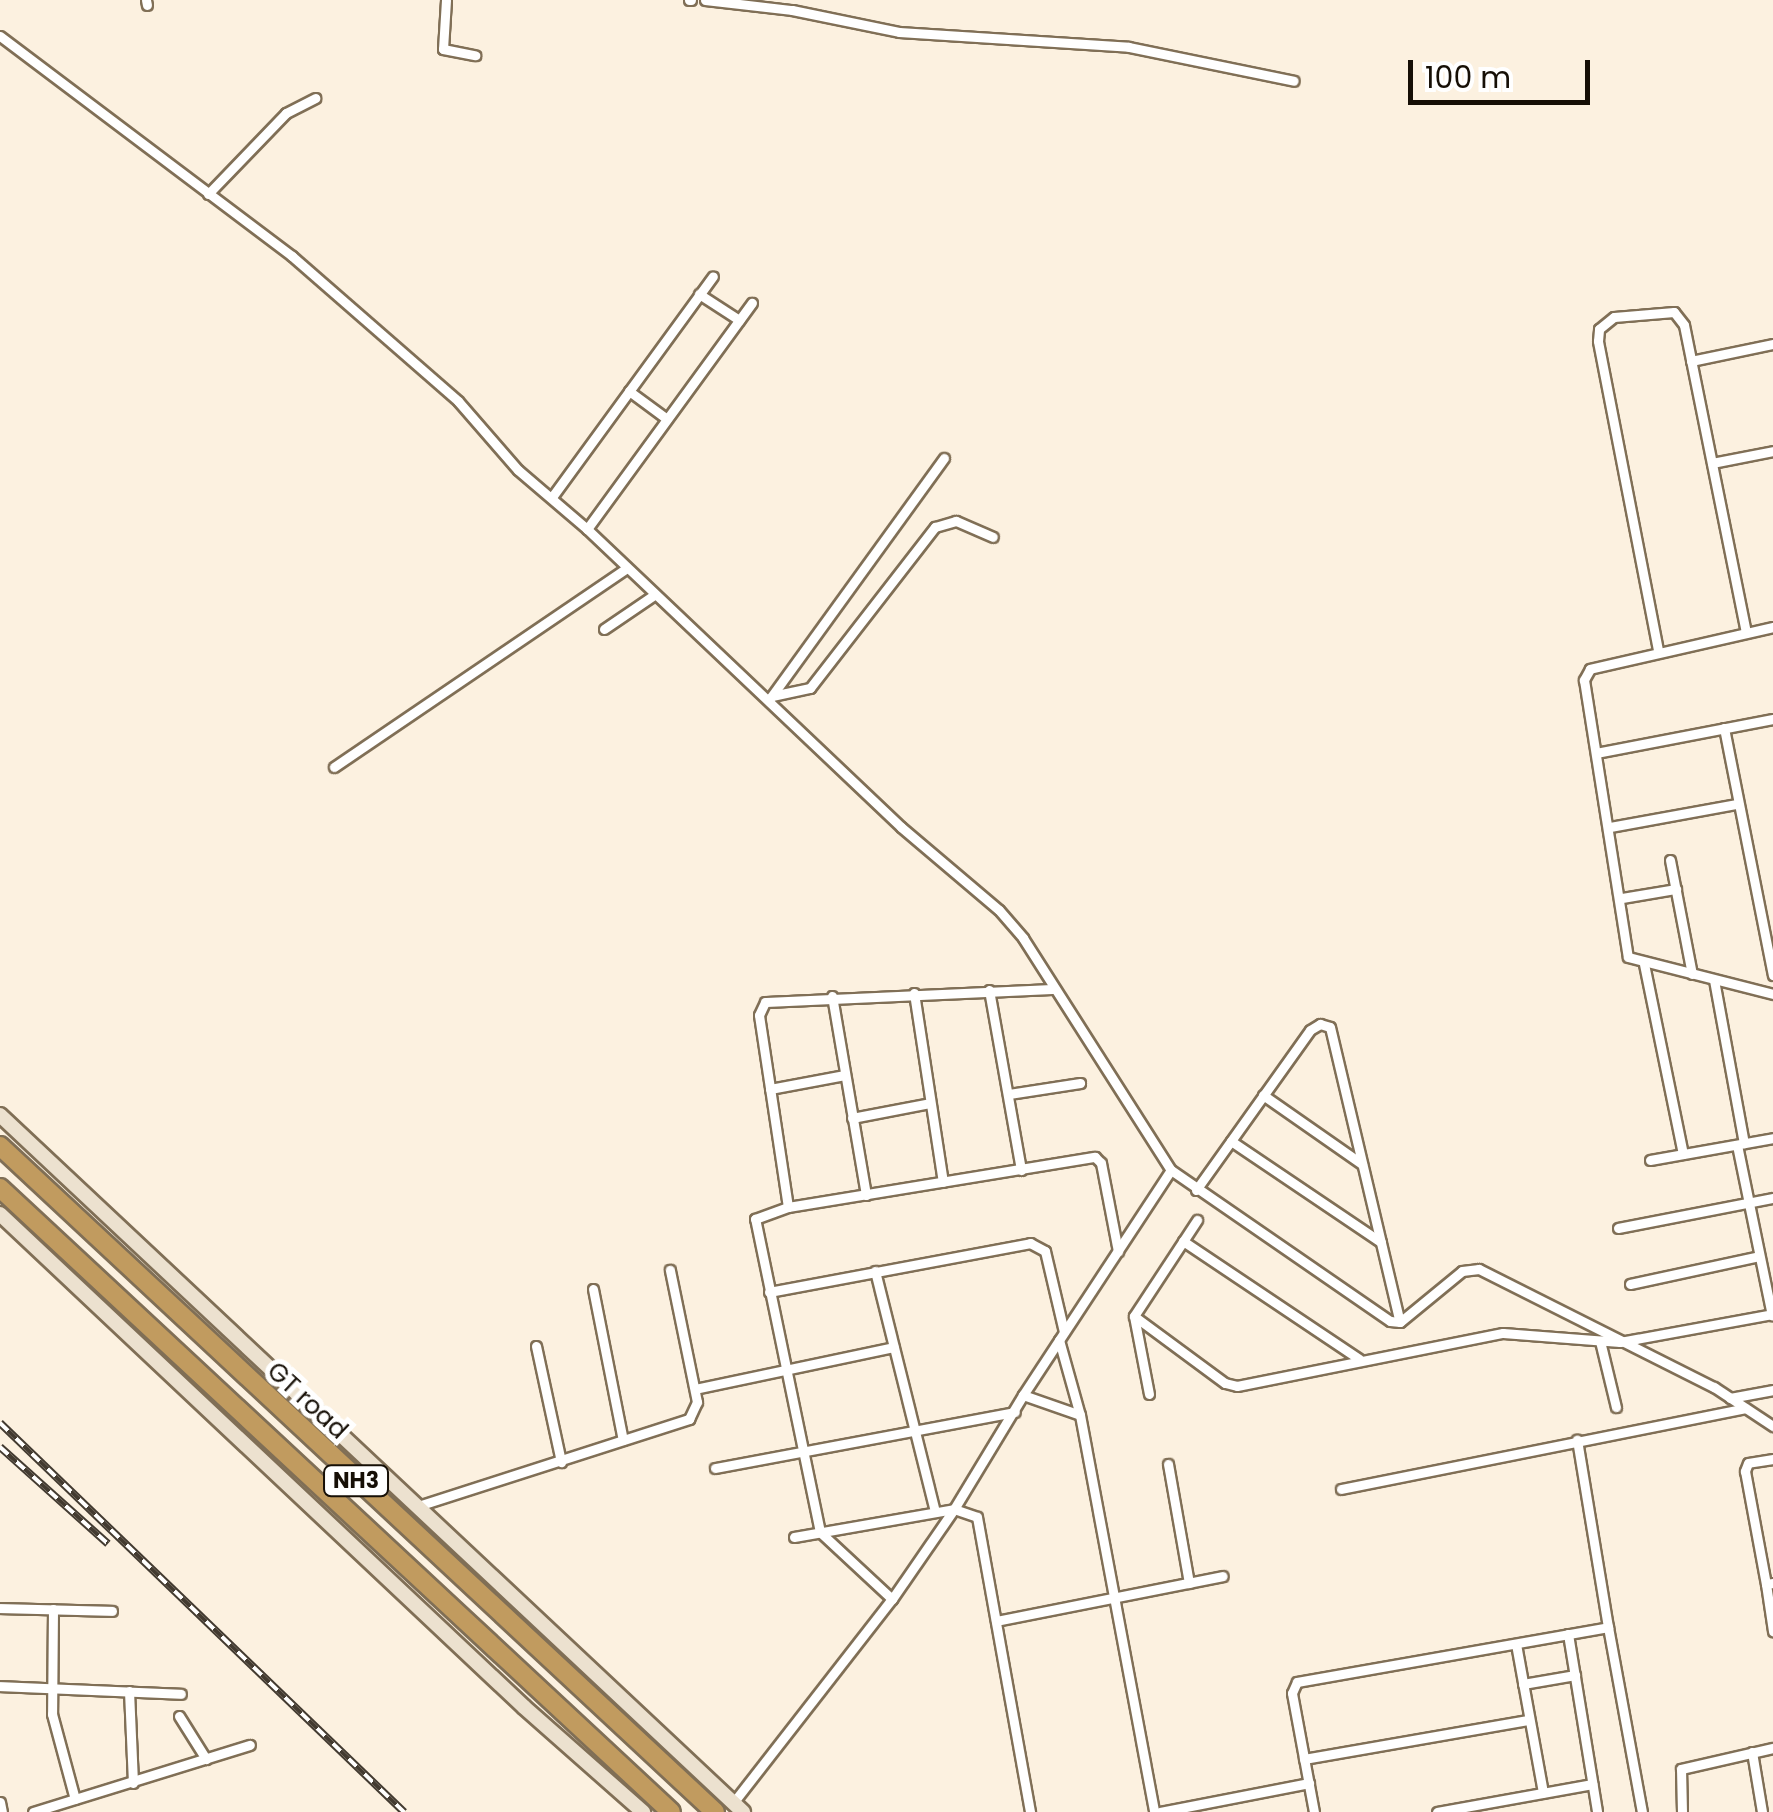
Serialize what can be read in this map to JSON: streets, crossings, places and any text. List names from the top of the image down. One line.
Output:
{"streets":{"highway":["GT road","NH3"]},"scale_bar":"100 m"}
